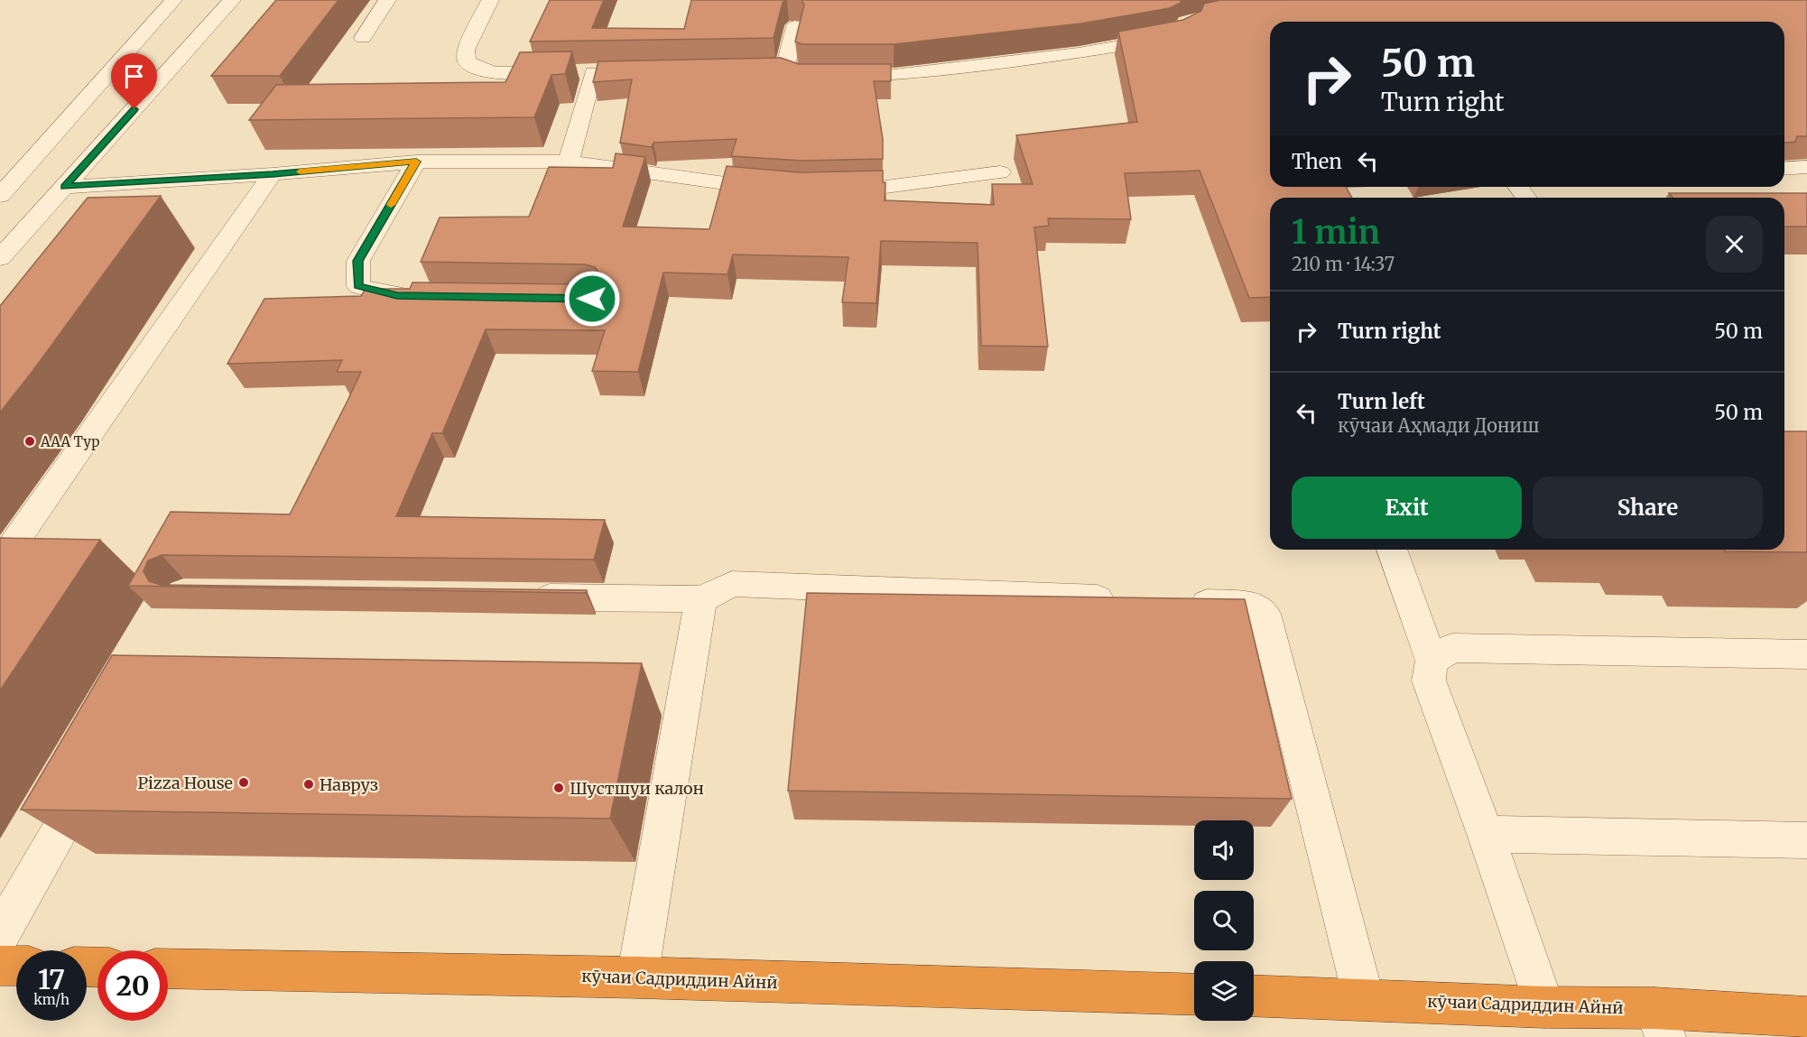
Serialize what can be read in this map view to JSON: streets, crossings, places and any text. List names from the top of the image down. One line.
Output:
{"streets":{"highway":["кӯчаи Садриддин Айнӣ"]},"places":["ААА Тур","Pizza House","Навруз","Шустшуи калон"],"page":{"turn":["50 m","Turn right"],"then":"Then","heading":["1 min","210 m · 14:37"],"list":[{"name":"Turn right","value":"50 m"},{"name":"Turn left","note":"кӯчаи Аҳмади Дониш","value":"50 m"}],"buttons":["Exit","Share"],"speed":"17 km/h","limit":"20"}}
